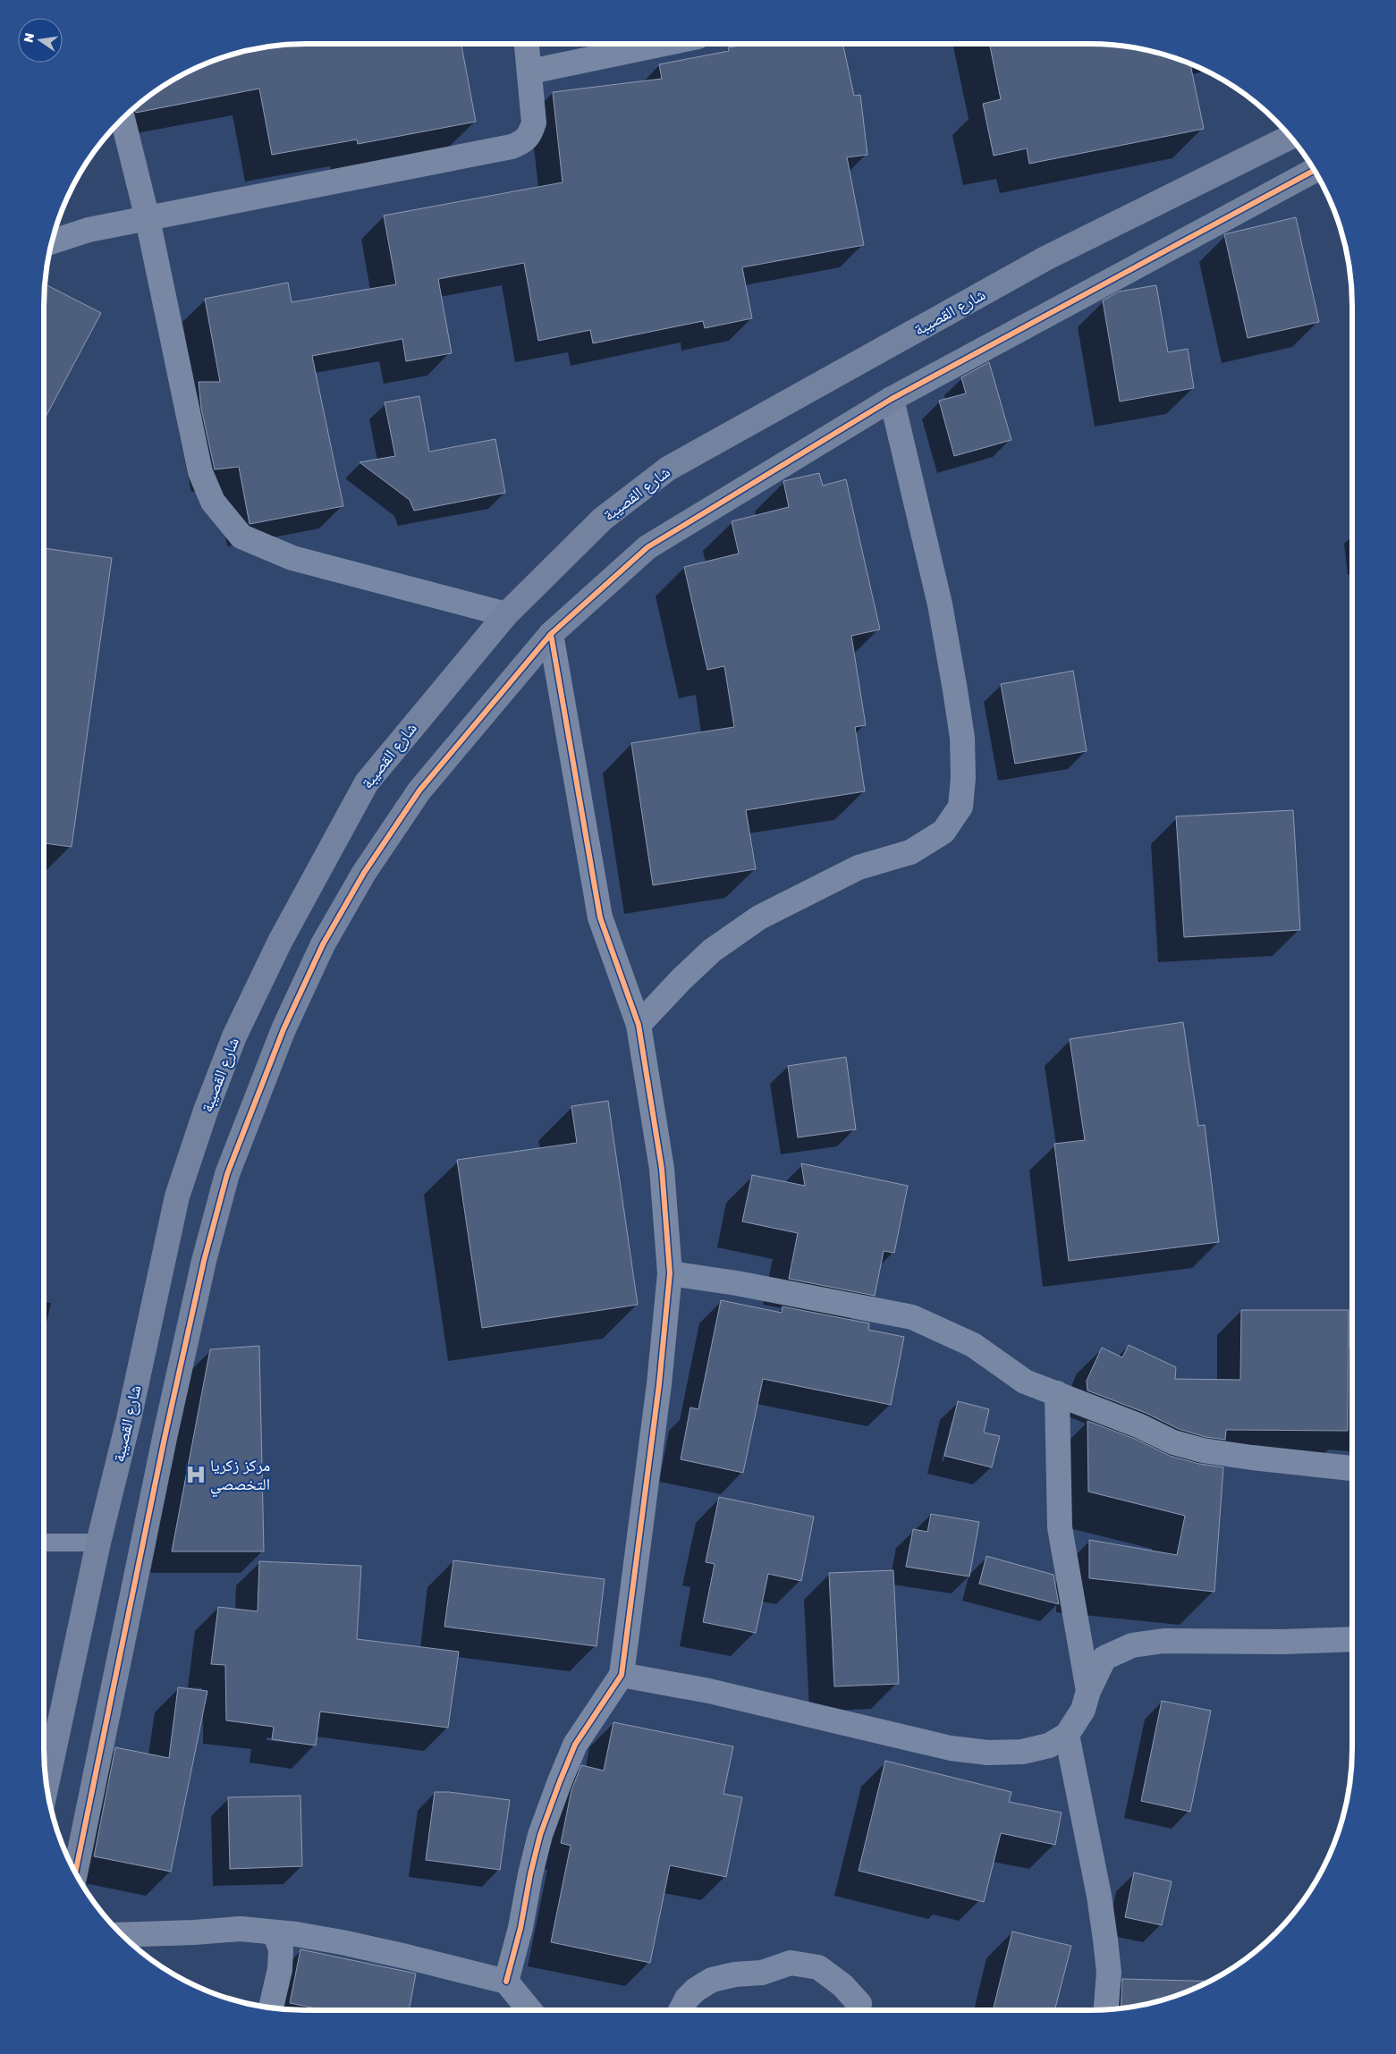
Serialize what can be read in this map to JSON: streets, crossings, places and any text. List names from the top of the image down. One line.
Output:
{"streets":{"street":["شارع القصيبة"]},"places":{"hospital":["مركز زكريا التخصصي"]},"north":"left"}
